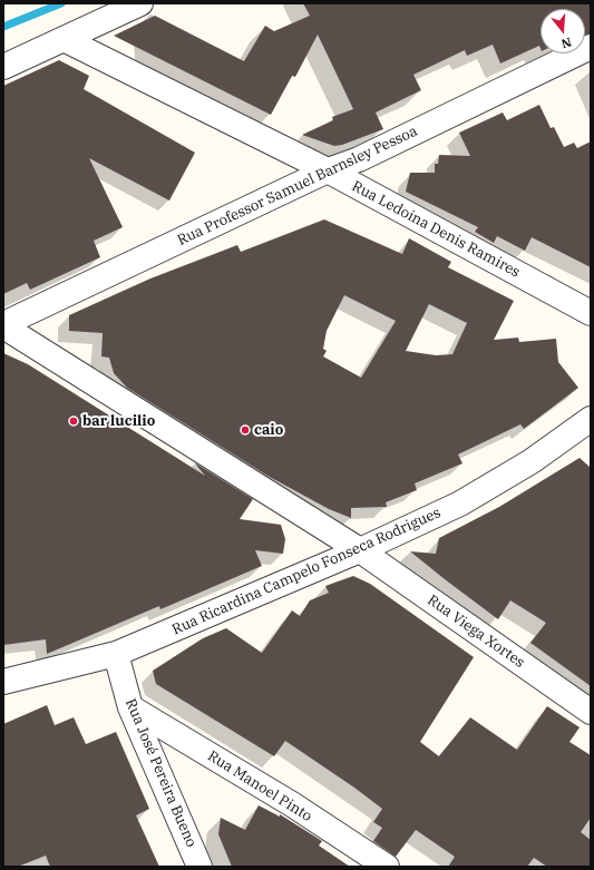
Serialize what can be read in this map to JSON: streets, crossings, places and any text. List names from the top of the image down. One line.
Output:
{"streets":{"street":["Rua Professor Samuel Barnsley Pessoa","Rua Ledoina Denis Ramires","Rua Ricardina Campelo Fonseca Rodrigues","Rua Viega Xortes","Rua José Pereira Bueno","Rua Manoel Pinto"]},"crossings":[["Rua Professor Samuel Barnsley Pessoa","Rua Ledoina Denis Ramires"],["Rua Professor Samuel Barnsley Pessoa","Rua Viega Xortes"],["Rua Ricardina Campelo Fonseca Rodrigues","Rua Viega Xortes"],["Rua Ricardina Campelo Fonseca Rodrigues","Rua José Pereira Bueno"],["Rua José Pereira Bueno","Rua Manoel Pinto"]],"places":["bar lucilio","caio"],"north":"bottom"}
